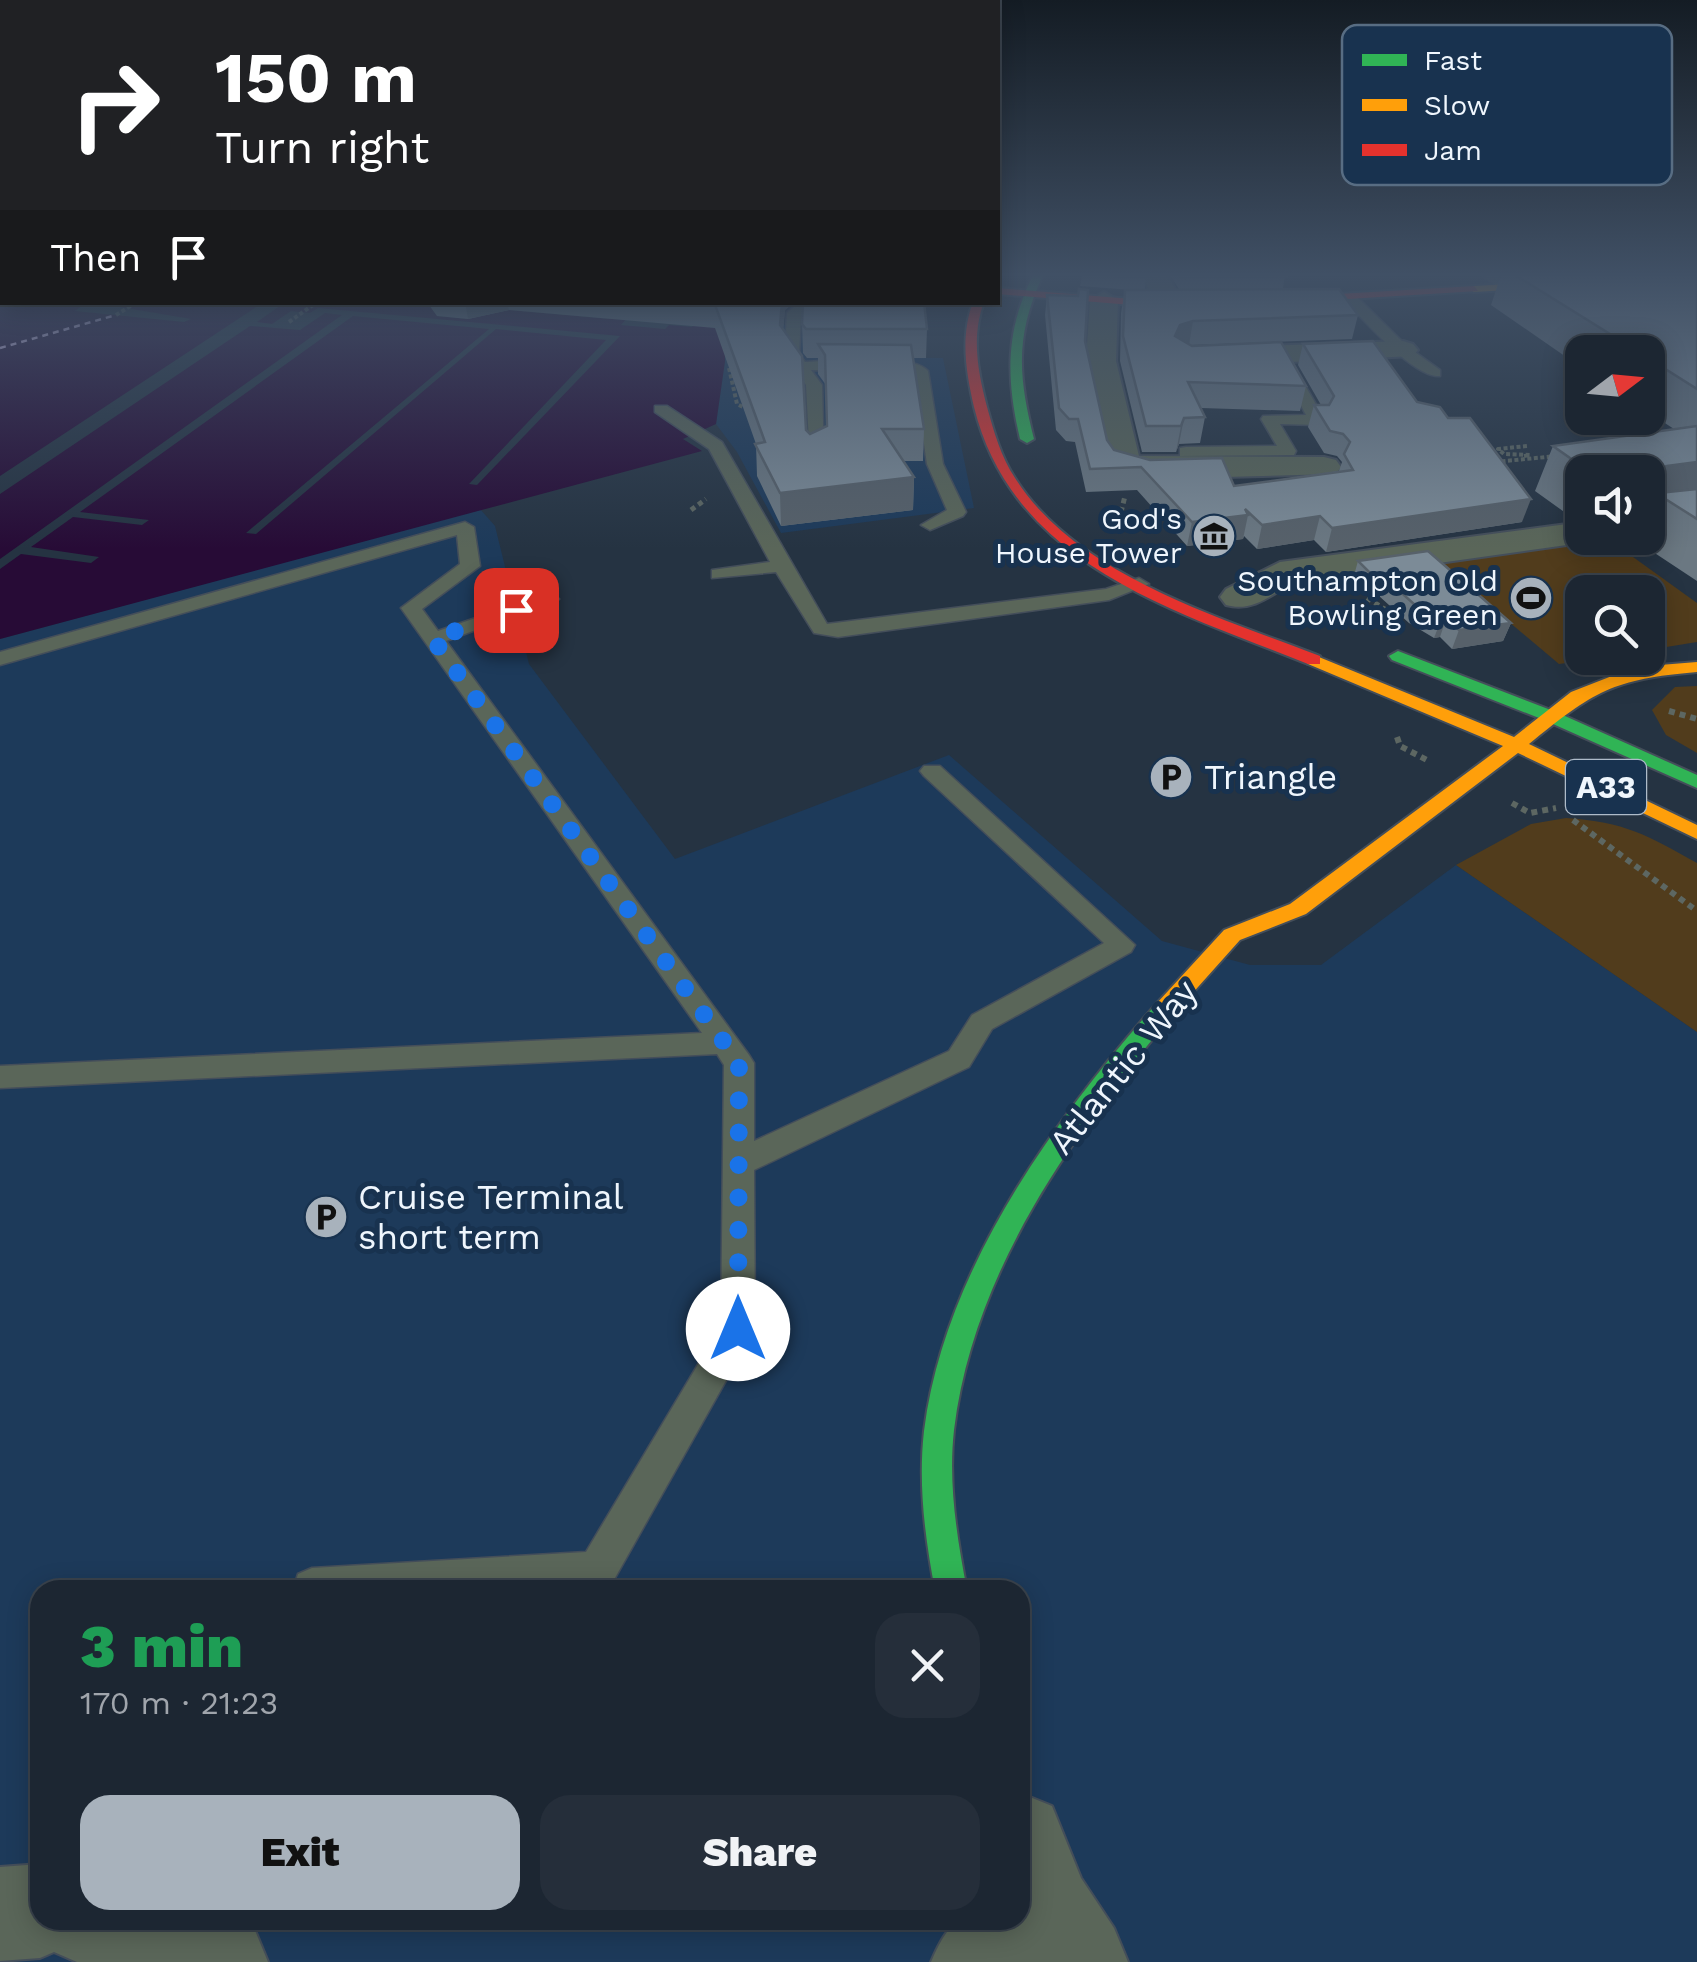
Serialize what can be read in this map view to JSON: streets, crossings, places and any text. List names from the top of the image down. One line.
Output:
{"streets":{"street":["A33","Atlantic Way"]},"crossings":[["A33","Atlantic Way"]],"places":{"museum":["God's House Tower"],"sports":["Southampton Old Bowling Green"],"parking":["Triangle","Cruise Terminal short term"]},"legend":["Fast","Slow","Jam"],"north":"right","page":{"turn":["150 m","Turn right"],"then":"Then","heading":["3 min","170 m · 21:23"],"buttons":["Exit","Share"]}}
